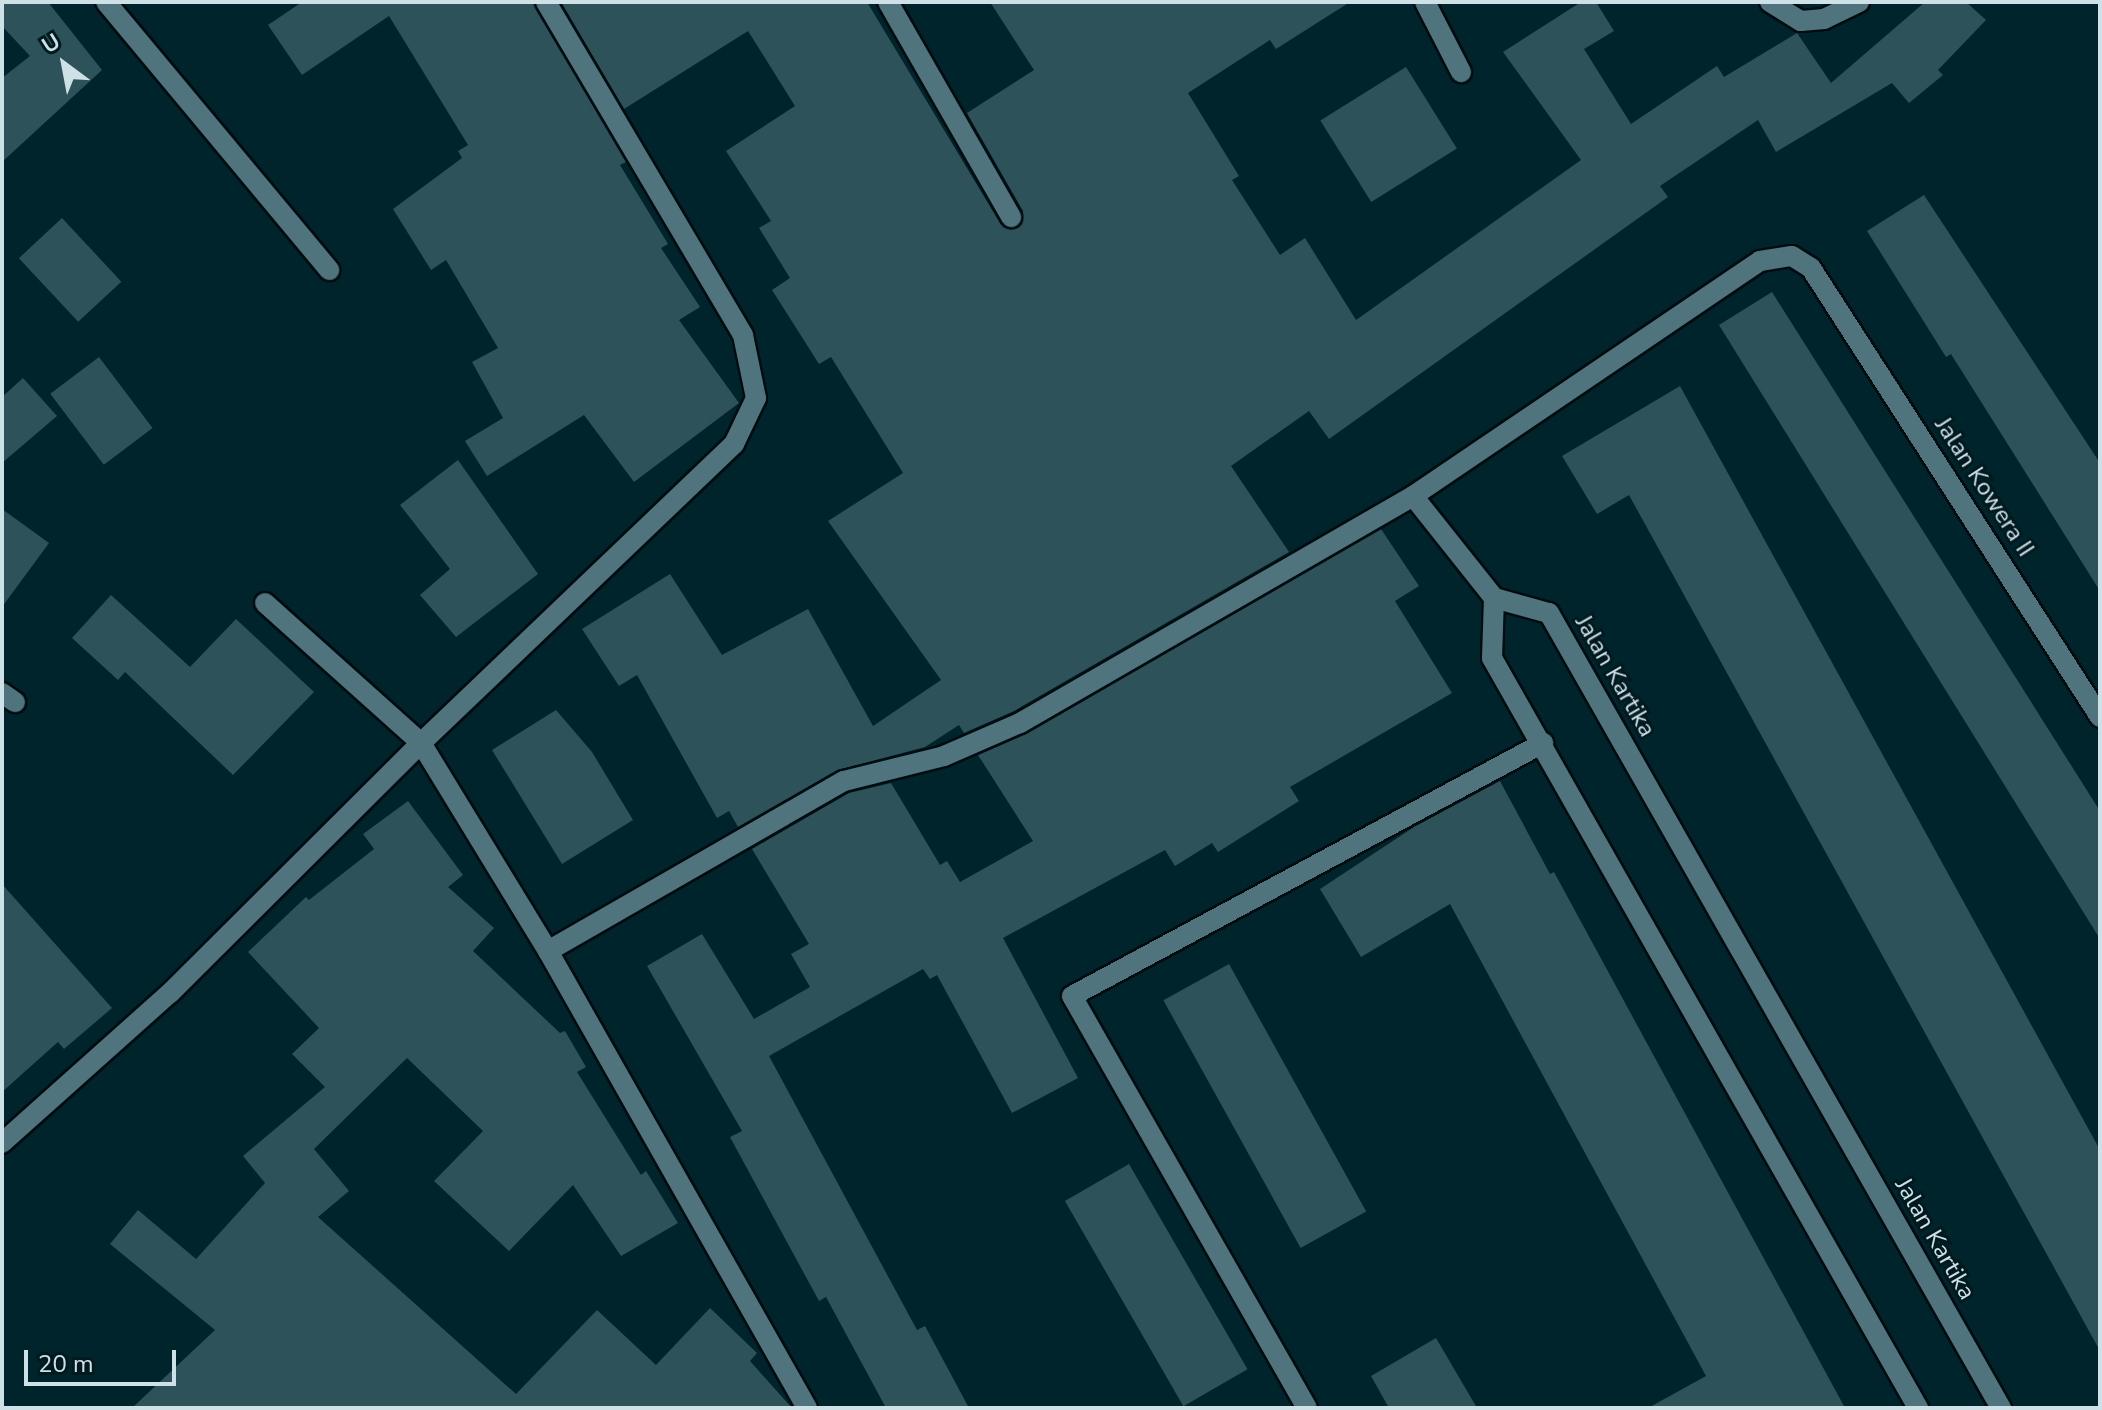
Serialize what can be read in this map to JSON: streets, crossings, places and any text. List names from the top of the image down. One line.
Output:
{"streets":{"street":["Jalan Kowera II","Jalan Kartika"]},"scale_bar":"20 m","north":"top left"}
